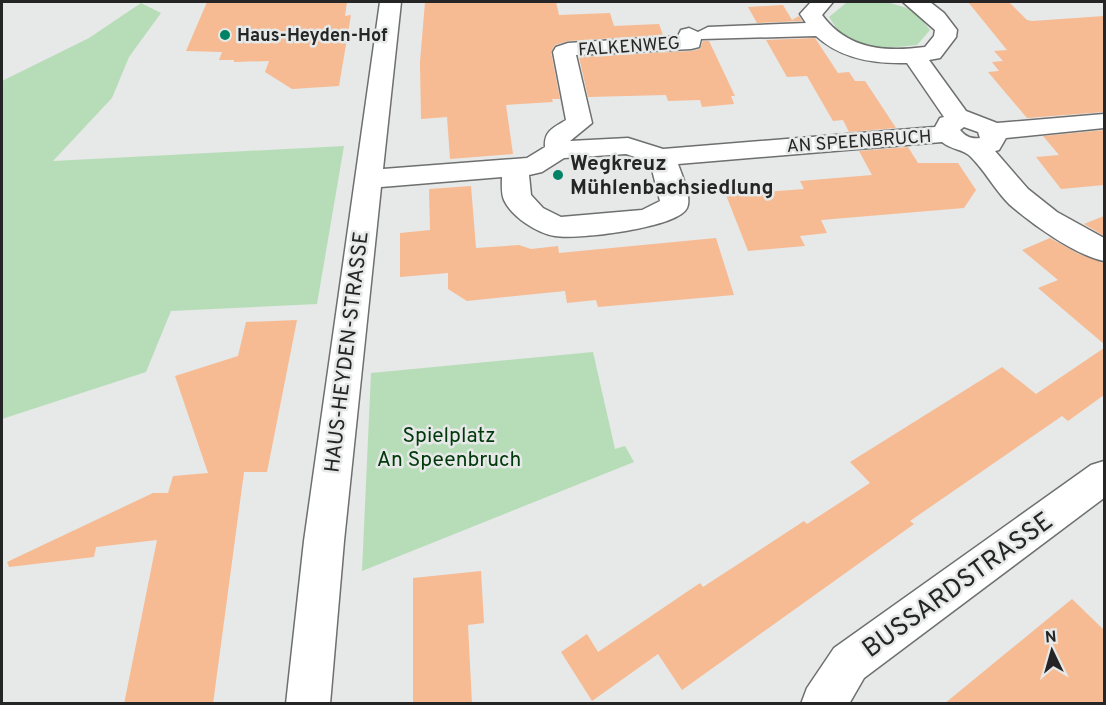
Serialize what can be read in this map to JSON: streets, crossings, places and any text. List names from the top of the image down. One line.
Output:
{"streets":{"street":["FALKENWEG","AN SPEENBRUCH","HAUS-HEYDEN-STRASSE","BUSSARDSTRASSE"]},"crossings":[["FALKENWEG","AN SPEENBRUCH"],["AN SPEENBRUCH","HAUS-HEYDEN-STRASSE"]],"parks":["Spielplatz An Speenbruch"],"places":["Haus-Heyden-Hof","Wegkreuz Mühlenbachsiedlung"],"north":"top"}
